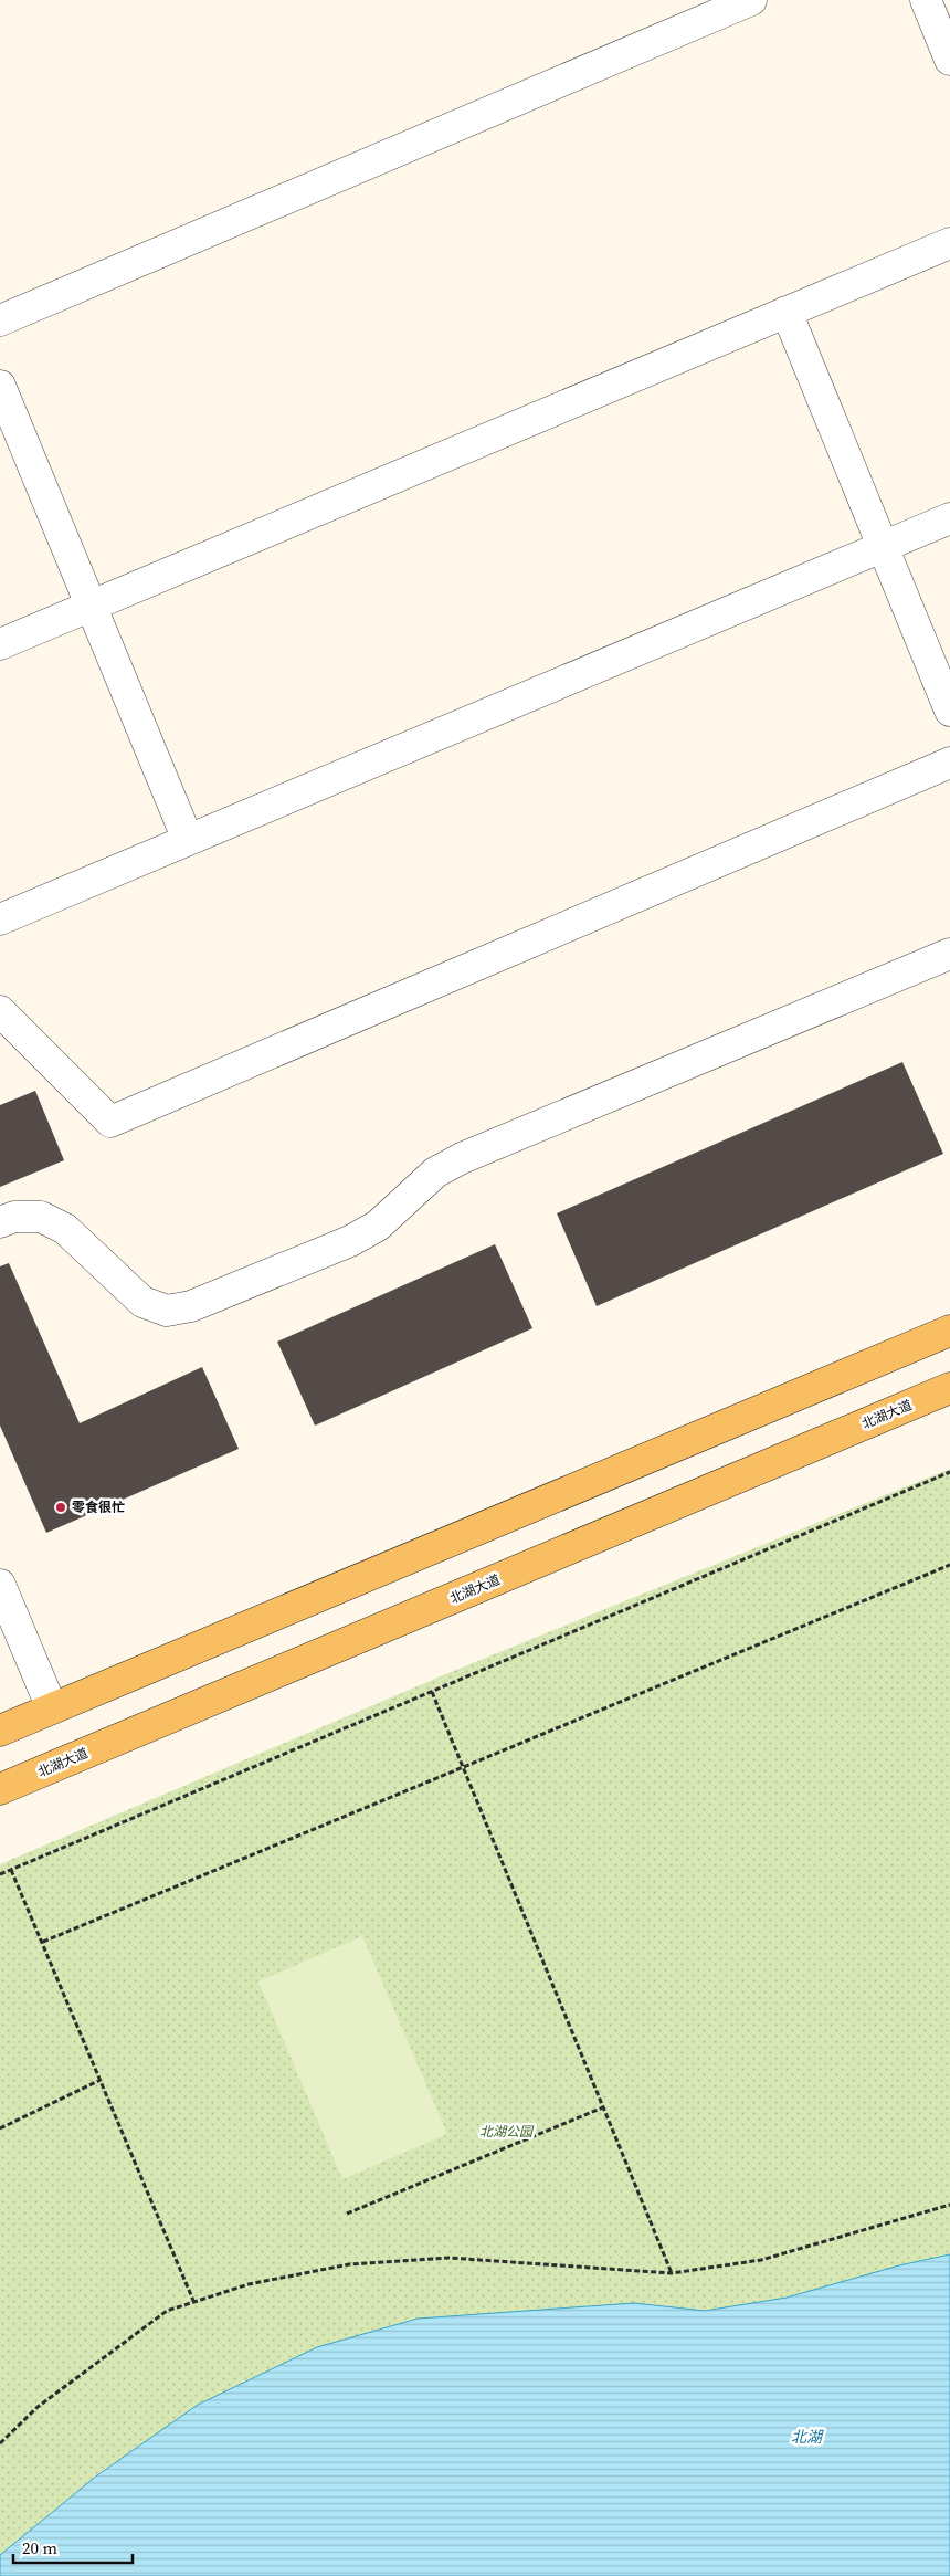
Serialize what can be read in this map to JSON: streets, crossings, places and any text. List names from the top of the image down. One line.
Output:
{"streets":{"main road":["北湖大道"]},"water":["北湖"],"parks":["北湖公园"],"places":["零食很忙"],"scale_bar":"20 m"}
